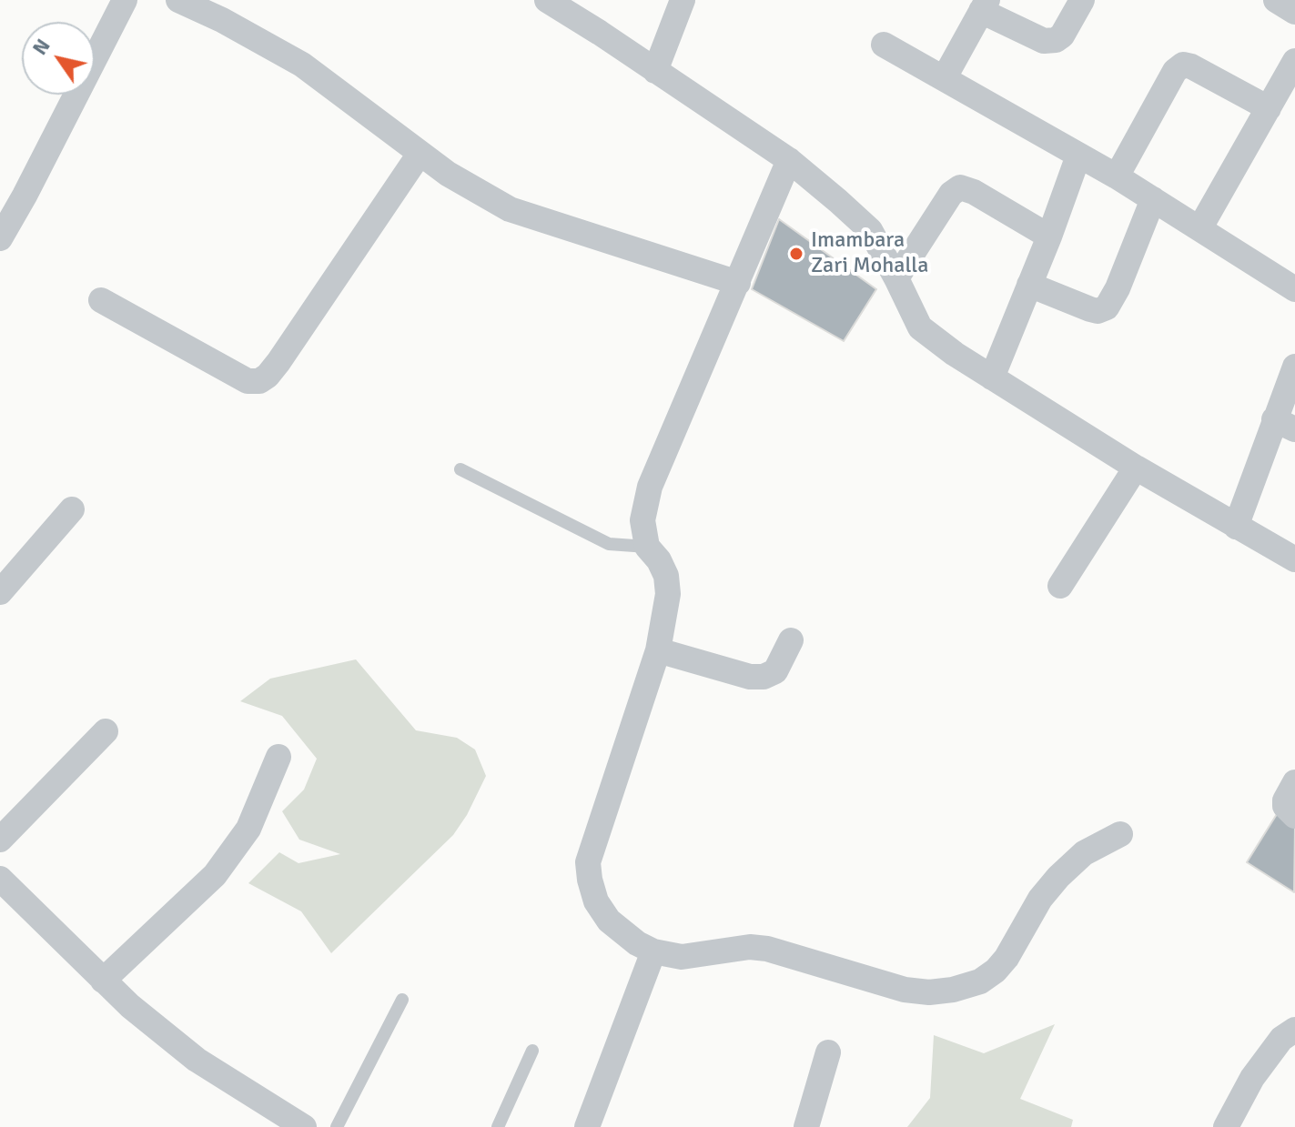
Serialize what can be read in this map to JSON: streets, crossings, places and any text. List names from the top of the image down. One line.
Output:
{"places":["Imambara Zari Mohalla"],"north":"top left"}
